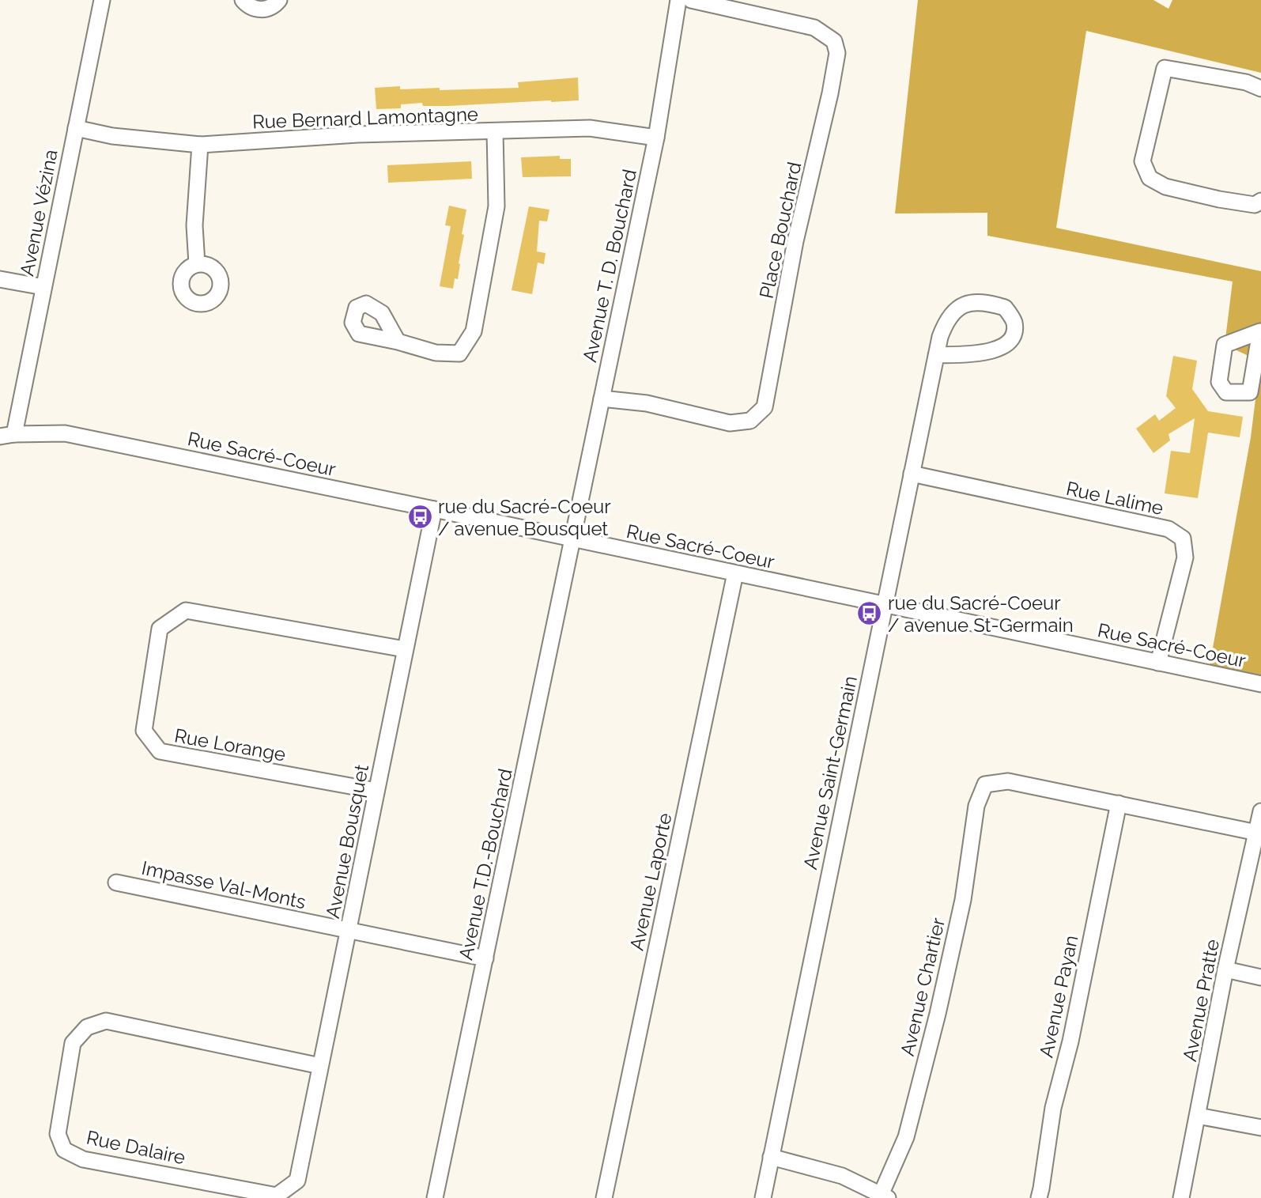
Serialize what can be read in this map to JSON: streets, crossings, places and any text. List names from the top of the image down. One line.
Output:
{"streets":{"street":["Rue Bernard Lamontagne","Avenue Vézina","Place Bouchard","Avenue T. D. Bouchard","Rue Sacré-Coeur","Rue Lalime","Rue Lorange","Avenue Saint-Germain","Avenue Bousquet","Avenue T.D.-Bouchard","Avenue Laporte","Impasse Val-Monts","Avenue Chartier","Avenue Payan","Avenue Pratte","Rue Dalaire"]},"crossings":[["Rue Bernard Lamontagne","Avenue Vézina"],["Rue Bernard Lamontagne","Avenue T. D. Bouchard"],["Avenue Vézina","Rue Sacré-Coeur"],["Place Bouchard","Avenue T. D. Bouchard"],["Avenue T. D. Bouchard","Rue Sacré-Coeur"],["Avenue T. D. Bouchard","Avenue T.D.-Bouchard"],["Rue Sacré-Coeur","Rue Lalime"],["Rue Sacré-Coeur","Avenue Saint-Germain"],["Rue Sacré-Coeur","Avenue Bousquet"],["Rue Sacré-Coeur","Avenue T.D.-Bouchard"],["Rue Sacré-Coeur","Avenue Laporte"],["Rue Lalime","Avenue Saint-Germain"],["Rue Lorange","Avenue Bousquet"],["Avenue Bousquet","Impasse Val-Monts"],["Avenue Bousquet","Rue Dalaire"],["Avenue T.D.-Bouchard","Impasse Val-Monts"],["Avenue Chartier","Avenue Payan"]],"places":{"bus stop":["rue du Sacré-Coeur / avenue Bousquet","rue du Sacré-Coeur / avenue St-Germain"]}}
